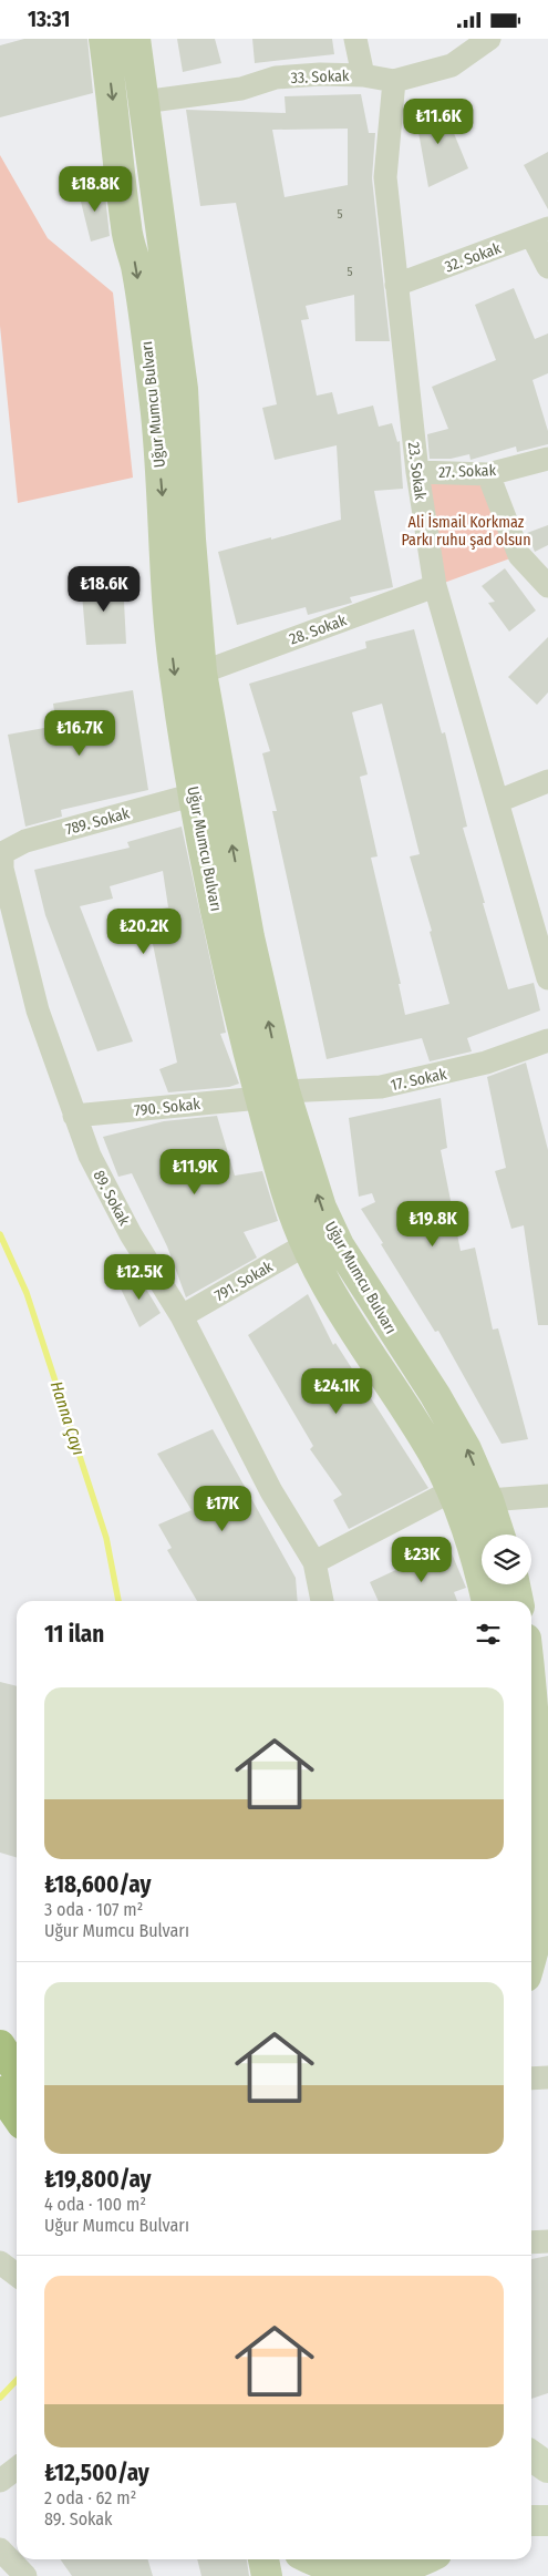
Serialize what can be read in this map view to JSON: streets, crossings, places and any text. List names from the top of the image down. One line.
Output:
{"streets":{"main road":["Uğur Mumcu Bulvarı"],"street":["33. Sokak","32. Sokak","23. Sokak","27. Sokak","28. Sokak","789. Sokak","17. Sokak","790. Sokak","89. Sokak","791. Sokak"]},"crossings":[["33. Sokak","Uğur Mumcu Bulvarı"],["33. Sokak","23. Sokak"],["32. Sokak","23. Sokak"],["Uğur Mumcu Bulvarı","28. Sokak"],["Uğur Mumcu Bulvarı","789. Sokak"],["Uğur Mumcu Bulvarı","17. Sokak"],["Uğur Mumcu Bulvarı","790. Sokak"],["Uğur Mumcu Bulvarı","791. Sokak"],["23. Sokak","27. Sokak"],["23. Sokak","28. Sokak"],["789. Sokak","89. Sokak"],["17. Sokak","790. Sokak"],["790. Sokak","89. Sokak"],["89. Sokak","791. Sokak"]],"water":["Hanna Çayı"],"parks":["Ali İsmail Korkmaz Parkı ruhu şad olsun"],"house_numbers":["5","5"],"page":{"status":"13:31","price":["₺11.6K","₺18.8K","₺18.6K","₺16.7K","₺20.2K","₺11.9K","₺19.8K","₺12.5K","₺24.1K","₺17K","₺23K"],"heading":"11 ilan","list":[{"name":"₺18,600/ay","note":"3 oda · 107 m² · Uğur Mumcu Bulvarı"},{"name":"₺19,800/ay","note":"4 oda · 100 m² · Uğur Mumcu Bulvarı"},{"name":"₺12,500/ay","note":"2 oda · 62 m² · 89. Sokak"}]}}
